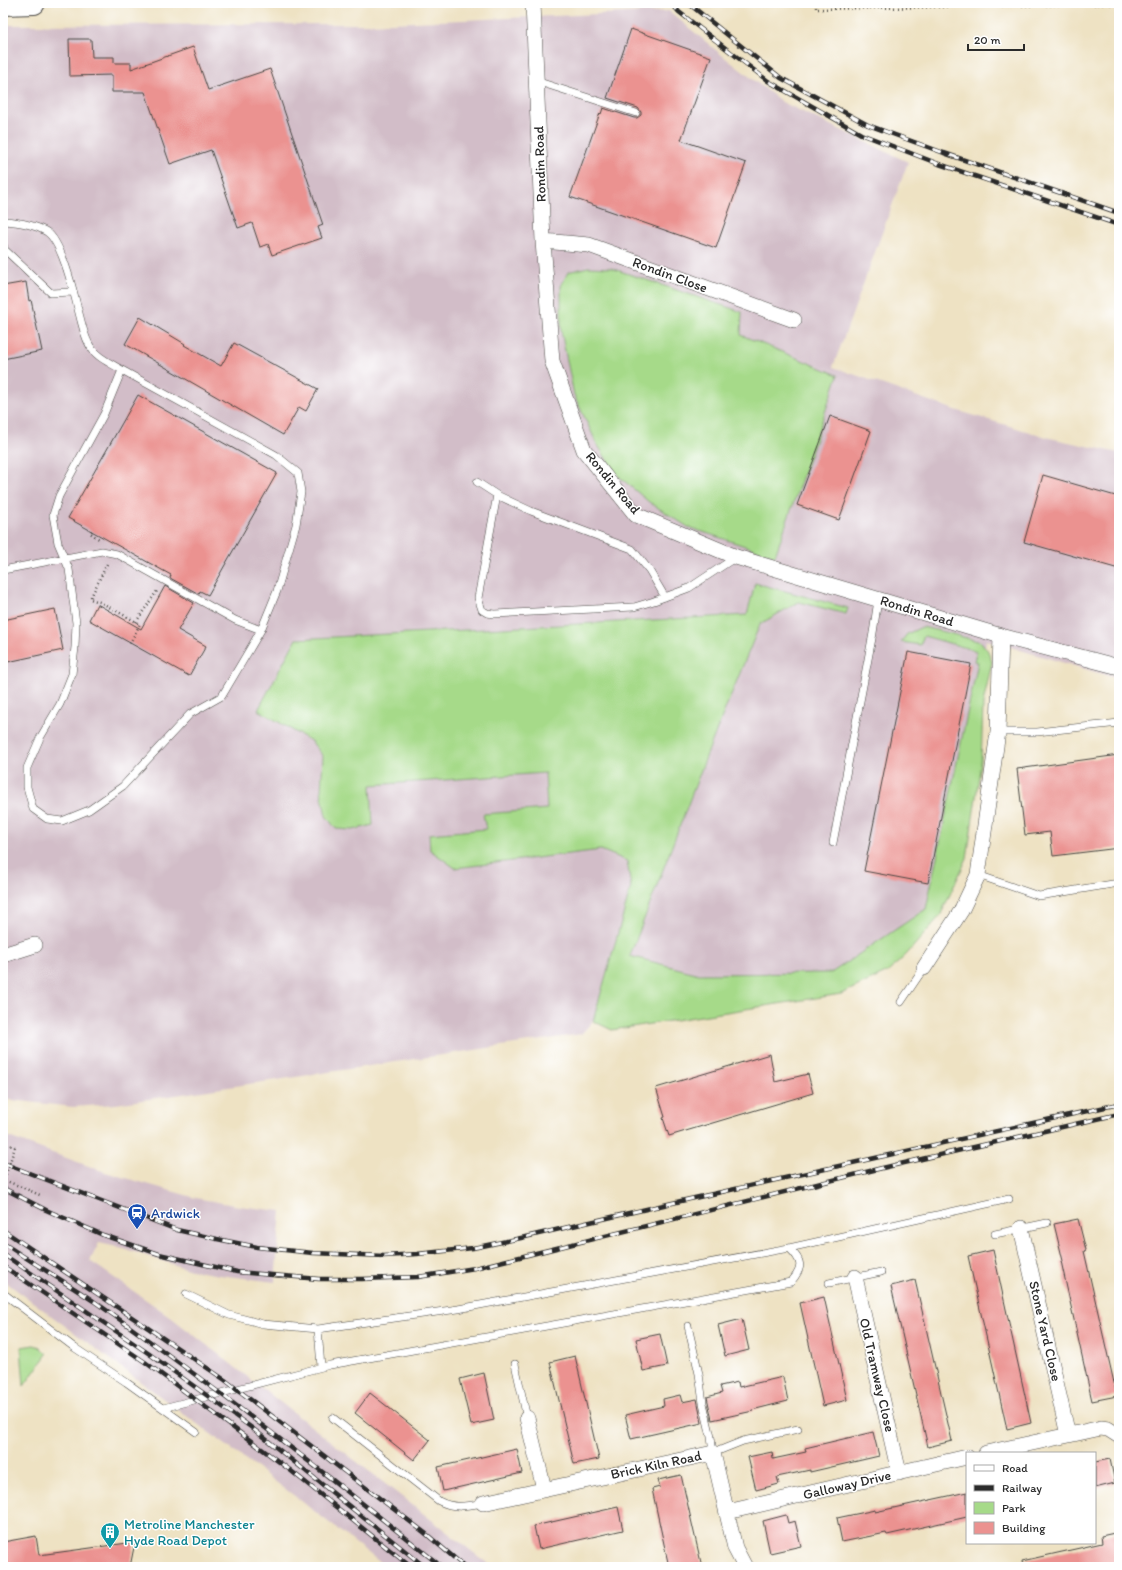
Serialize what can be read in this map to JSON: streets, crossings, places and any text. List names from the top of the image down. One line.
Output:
{"streets":{"street":["Rondin Road","Rondin Close","Stone Yard Close","Old Tramway Close","Brick Kiln Road","Galloway Drive"]},"crossings":[["Rondin Road","Rondin Close"],["Old Tramway Close","Galloway Drive"],["Brick Kiln Road","Galloway Drive"]],"places":{"station":["Ardwick"],"building":["Metroline Manchester Hyde Road Depot"]},"legend":["Road","Railway","Park","Building"],"scale_bar":"20 m"}
